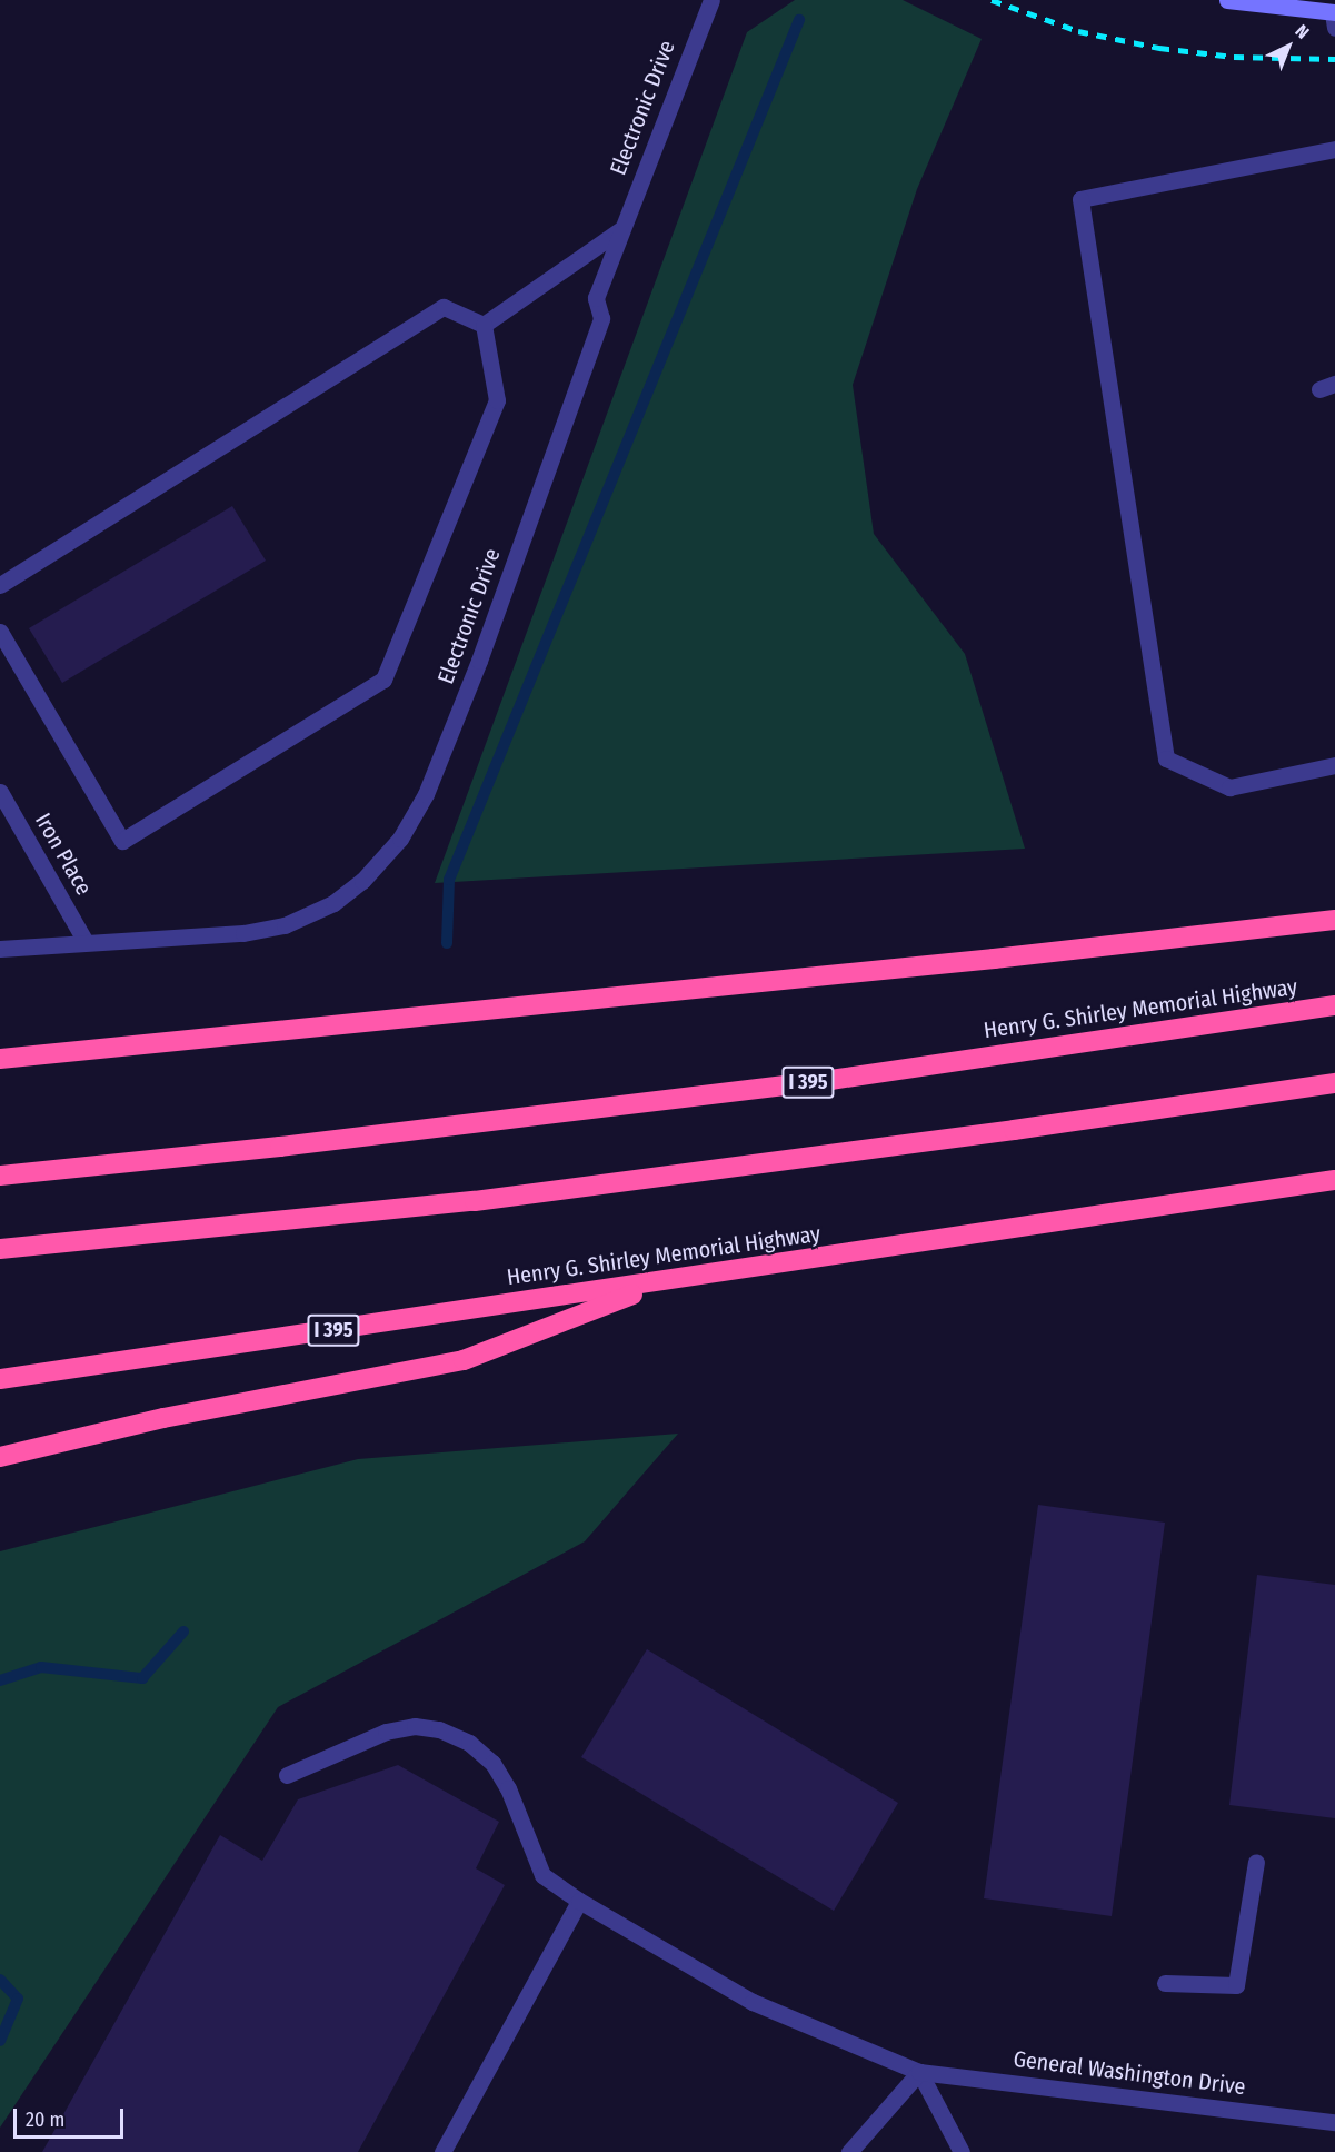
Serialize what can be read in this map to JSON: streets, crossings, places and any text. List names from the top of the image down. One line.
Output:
{"streets":{"highway":["Henry G. Shirley Memorial Highway","I 395"],"street":["Electronic Drive","Iron Place","General Washington Drive"]},"crossings":[["Electronic Drive","Iron Place"]],"scale_bar":"20 m","north":"top right"}
